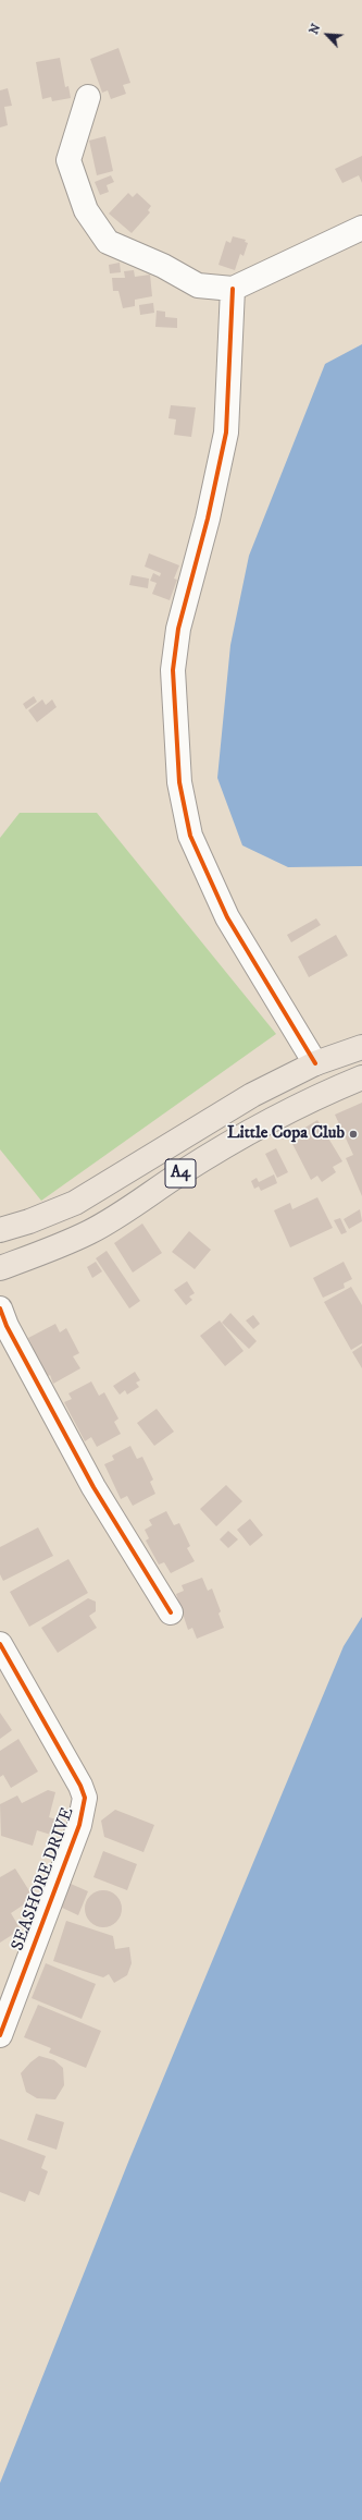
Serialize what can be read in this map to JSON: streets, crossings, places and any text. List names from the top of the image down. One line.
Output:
{"streets":{"highway":["A4"],"street":["SEASHORE DRIVE"]},"places":["Little Copa Club"],"north":"top left"}
